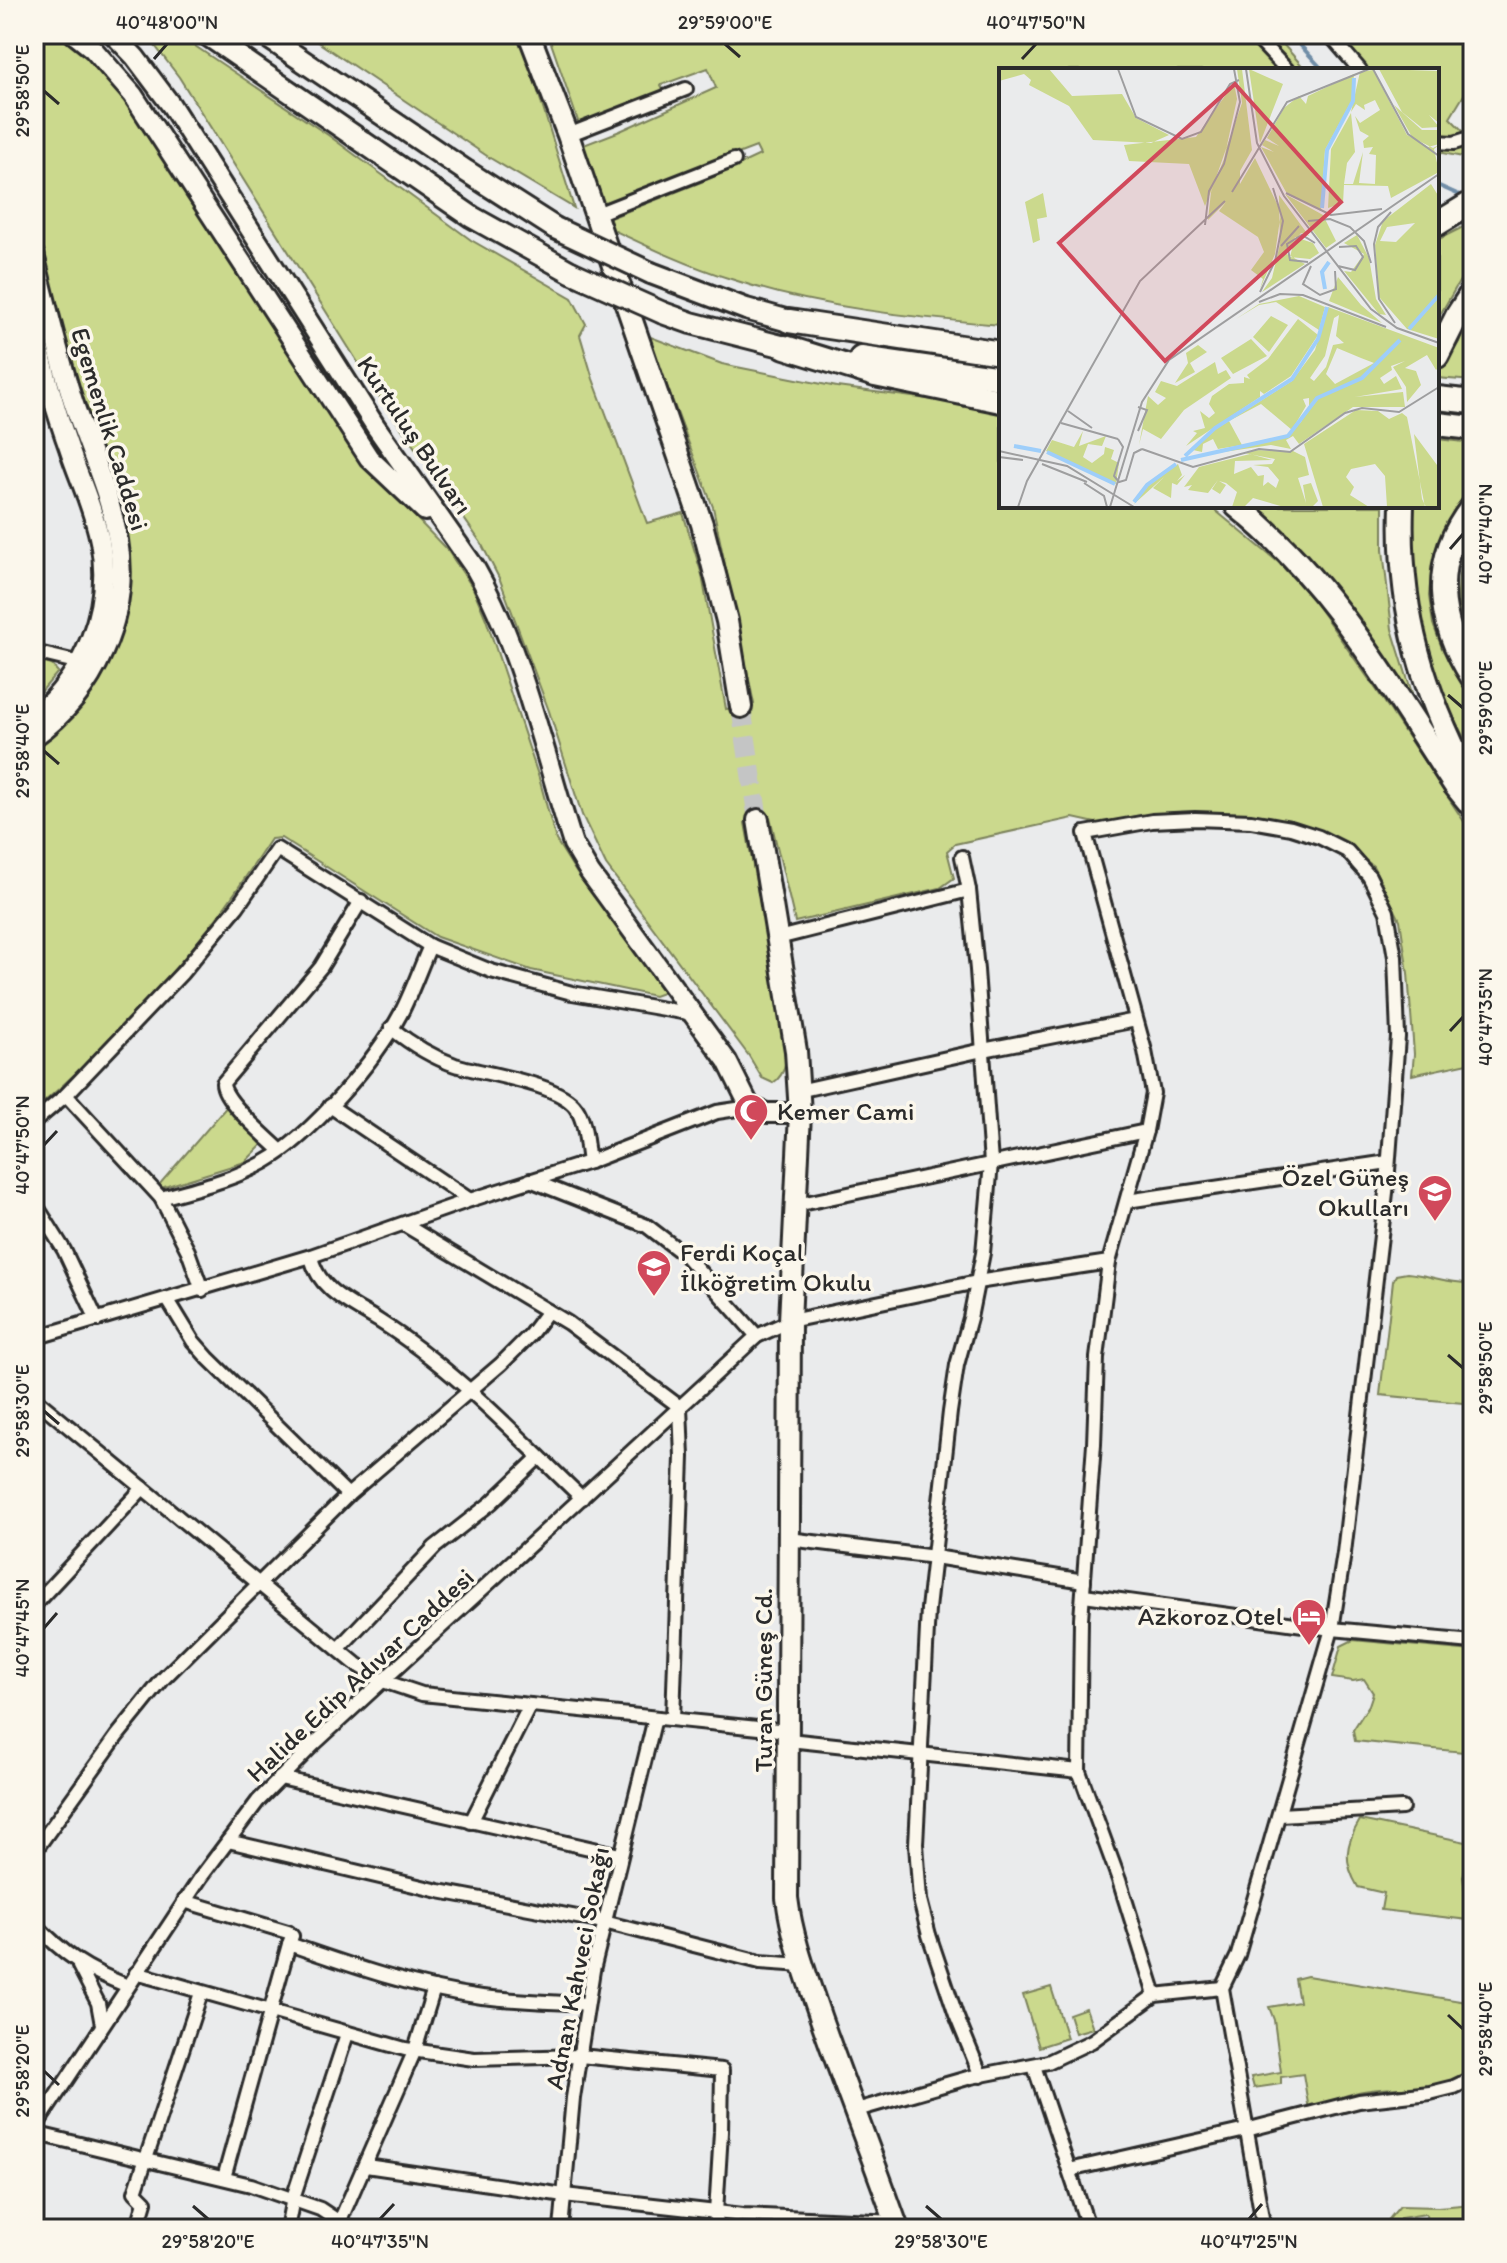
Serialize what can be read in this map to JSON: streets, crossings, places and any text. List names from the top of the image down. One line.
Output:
{"streets":{"main road":["Egemenlik Caddesi","Kurtuluş Bulvarı","Turan Güneş Cd."],"street":["Halide Edip Adıvar Caddesi","Adnan Kahveci Sokağı"]},"crossings":[["Halide Edip Adıvar Caddesi","Turan Güneş Cd."]],"places":{"mosque":["Kemer Cami"],"school or university":["Özel Güneş Okulları","Ferdi Koçal İlköğretim Okulu"],"hotel":["Azkoroz Otel"]},"coordinates":["40°48'00\"N","29°59'00\"E","40°47'50\"N","29°58'50\"E","40°47'40\"N","29°58'40\"E","40°47'35\"N","29°58'30\"E","40°47'45\"N","29°58'20\"E","40°47'25\"N"]}
